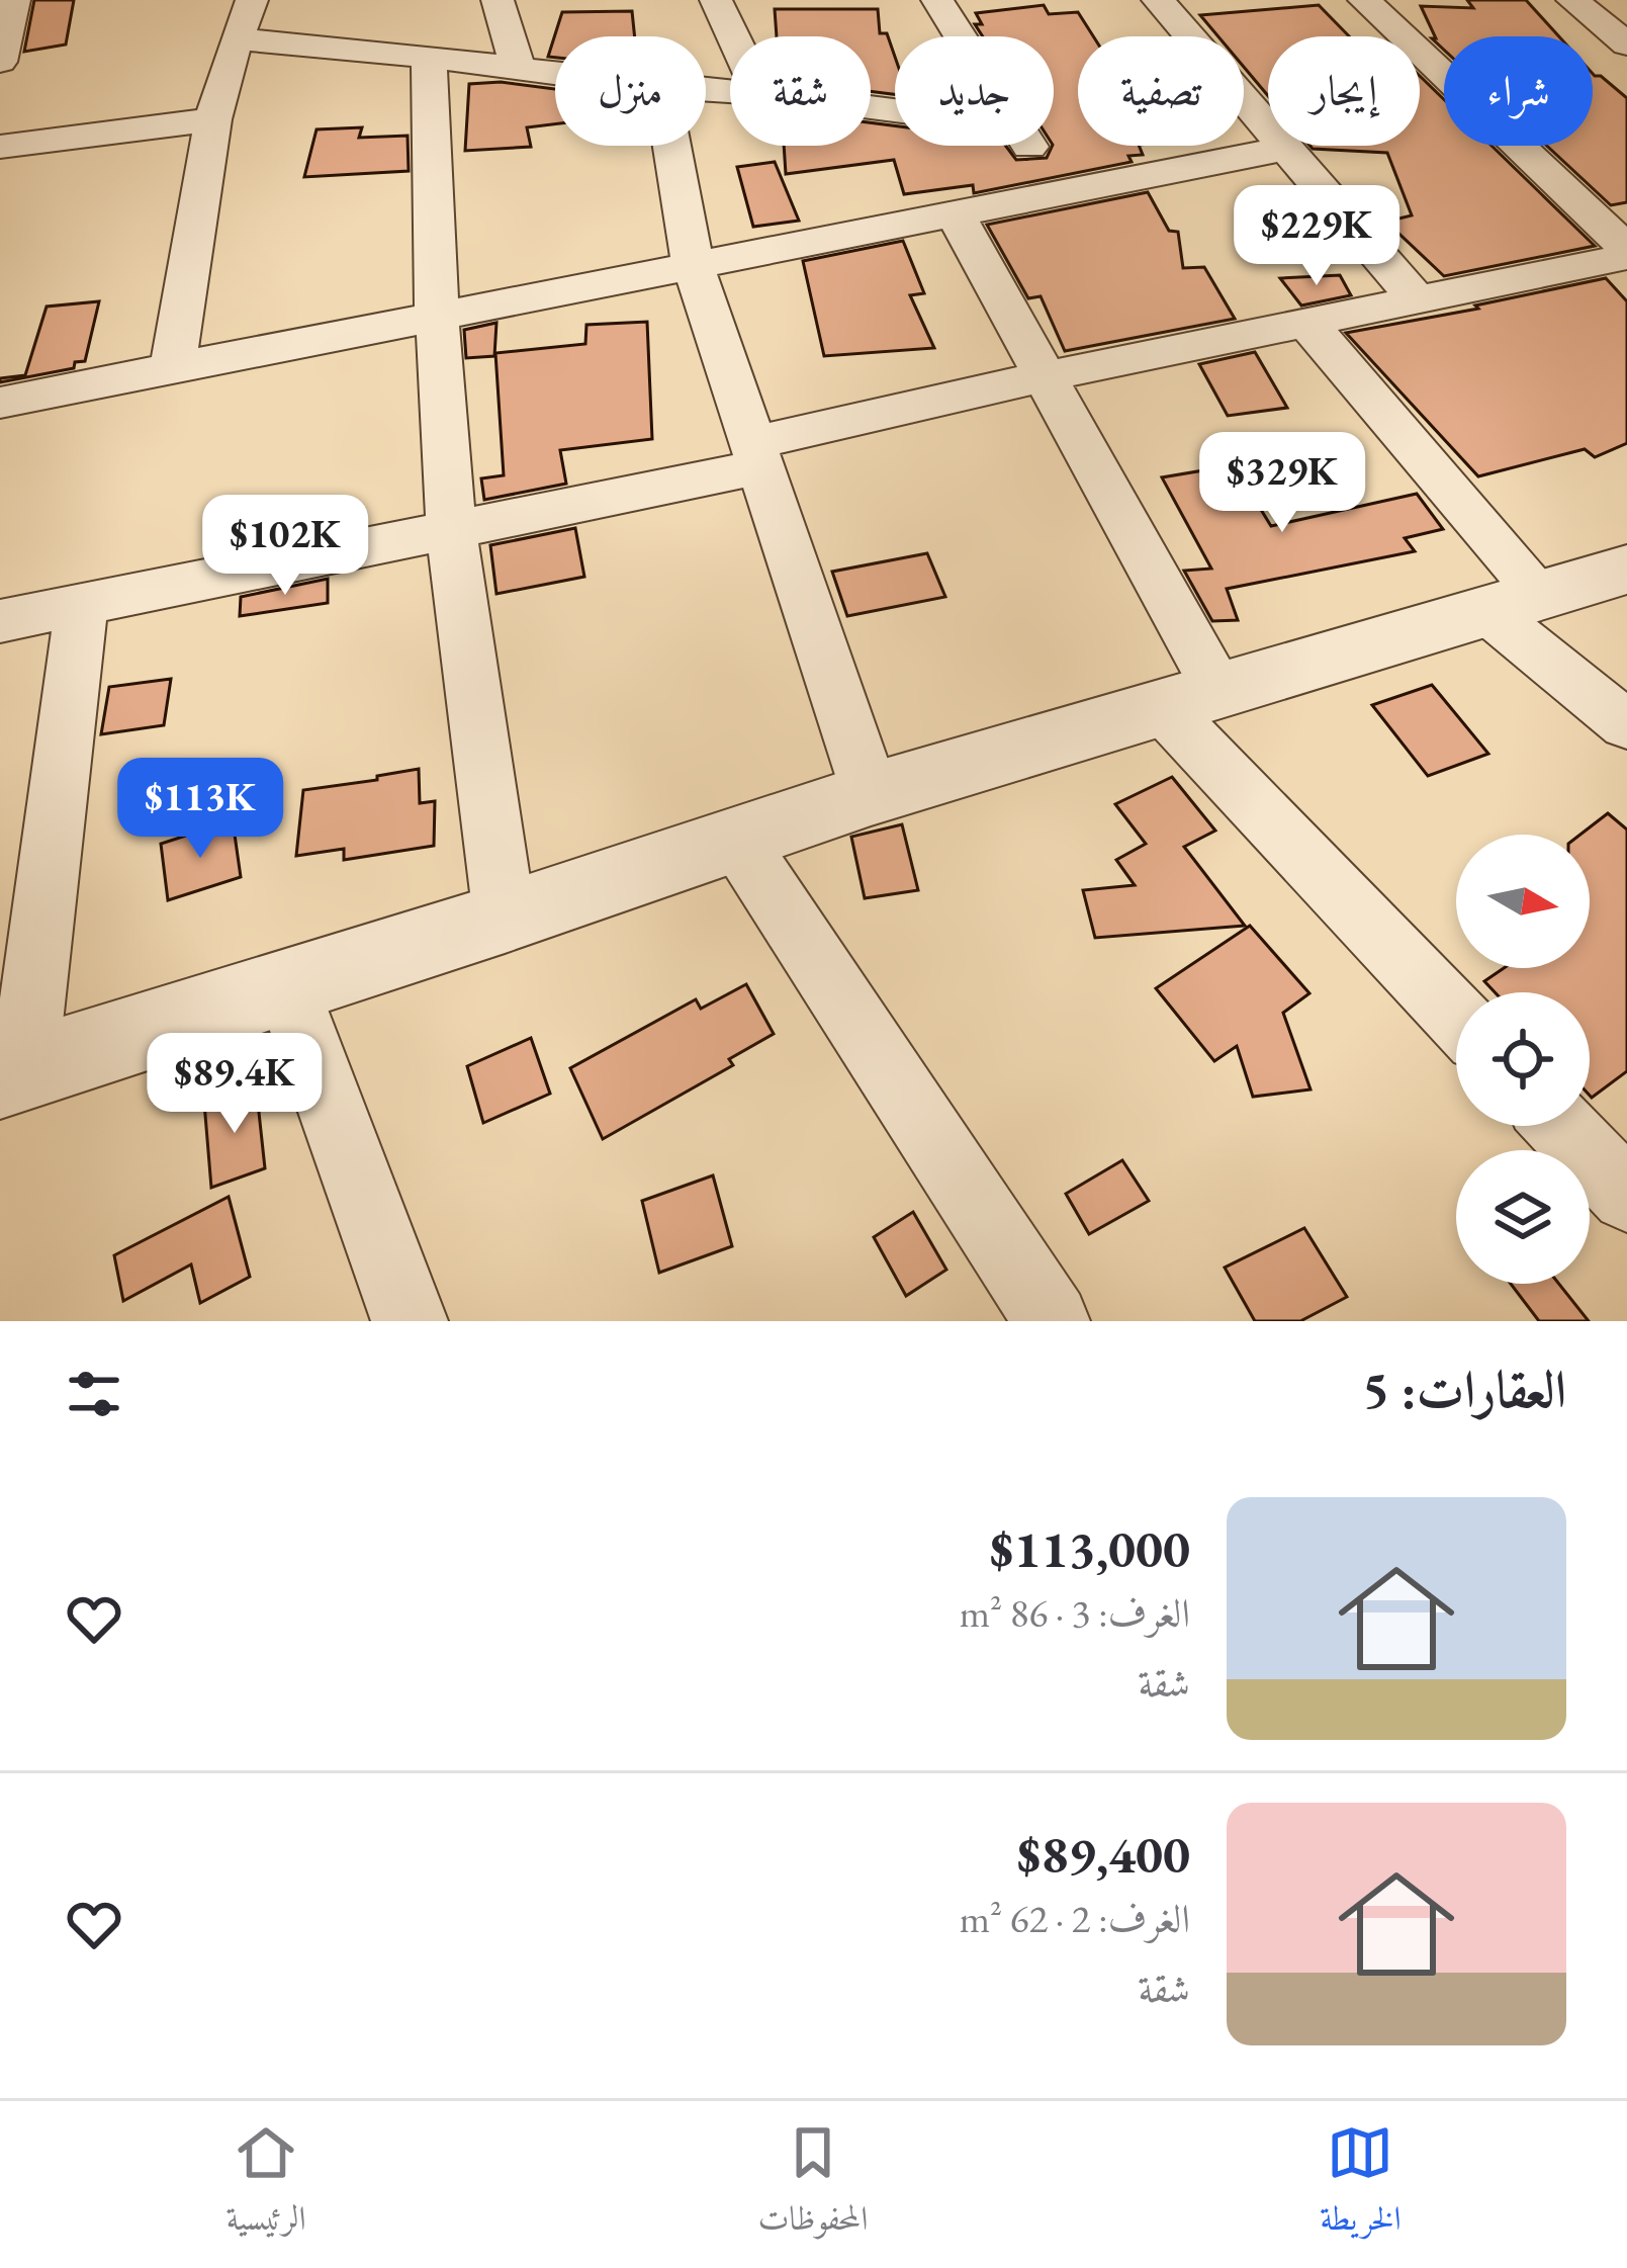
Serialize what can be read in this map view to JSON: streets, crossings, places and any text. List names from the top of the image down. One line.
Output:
{"north":"right","page":{"chip":["شراء","إيجار","تصفية","جديد","شقة","منزل"],"price":["$229K","$329K","$102K","$113K","$89.4K"],"heading":"العقارات: 5","list":[{"name":"$113,000","note":"الغرف: 3 · 86 m² · شقة"},{"name":"$89,400","note":"الغرف: 2 · 62 m² · شقة"}],"tabs":["الخريطة","المحفوظات","الرئيسية"]}}
